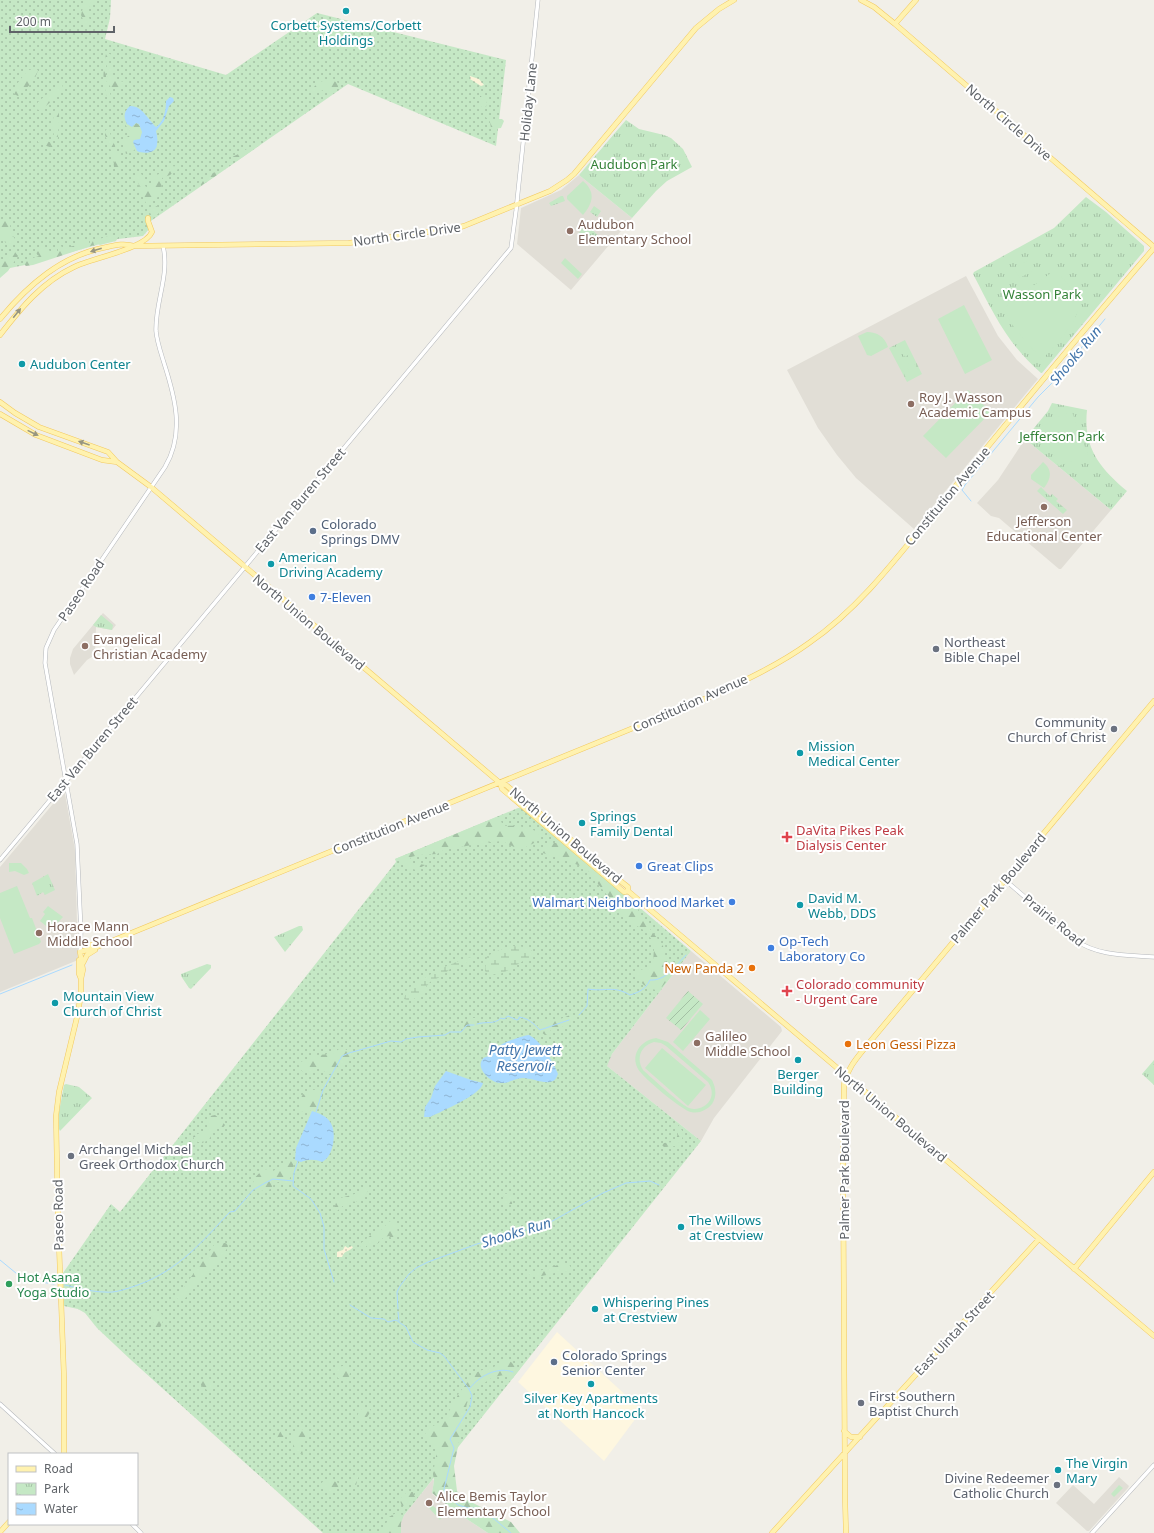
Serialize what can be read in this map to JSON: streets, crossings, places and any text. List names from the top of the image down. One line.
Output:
{"streets":{"main road":["North Circle Drive","Constitution Avenue","Paseo Road","North Union Boulevard","Palmer Park Boulevard","East Uintah Street"],"street":["Holiday Lane","East Van Buren Street","Prairie Road"]},"crossings":[["Holiday Lane","North Circle Drive"],["Holiday Lane","East Van Buren Street"],["North Circle Drive","Constitution Avenue"],["North Circle Drive","East Van Buren Street"],["North Circle Drive","Paseo Road"],["Constitution Avenue","Paseo Road"],["Constitution Avenue","North Union Boulevard"],["East Van Buren Street","Paseo Road"],["East Van Buren Street","North Union Boulevard"],["Paseo Road","North Union Boulevard"],["North Union Boulevard","Palmer Park Boulevard"],["North Union Boulevard","East Uintah Street"],["Palmer Park Boulevard","Prairie Road"],["Palmer Park Boulevard","East Uintah Street"]],"water":["Shooks Run","Patty Jewett Reservoir"],"parks":["Audubon Park","Wasson Park","Jefferson Park"],"places":{"other":["Corbett Systems/Corbett Holdings","Audubon Elementary School","Audubon Center","Roy J. Wasson Academic Campus","Jefferson Educational Center","Colorado Springs DMV","American Driving Academy","7-Eleven","Evangelical Christian Academy","Northeast Bible Chapel","Community Church of Christ","Mission Medical Center","Springs Family Dental","Great Clips","Walmart Neighborhood Market","David M. Webb, DDS","Horace Mann Middle School","Op-Tech Laboratory Co","New Panda 2","Mountain View Church of Christ","Galileo Middle School","Leon Gessi Pizza","Berger Building","Archangel Michael Greek Orthodox Church","The Willows at Crestview","Hot Asana Yoga Studio","Whispering Pines at Crestview","Colorado Springs Senior Center","Silver Key Apartments at North Hancock","First Southern Baptist Church","The Virgin Mary","Divine Redeemer Catholic Church","Alice Bemis Taylor Elementary School"],"health":["DaVita Pikes Peak Dialysis Center","Colorado community - Urgent Care"]},"legend":["Road","Park","Water"],"scale_bar":"200 m"}
